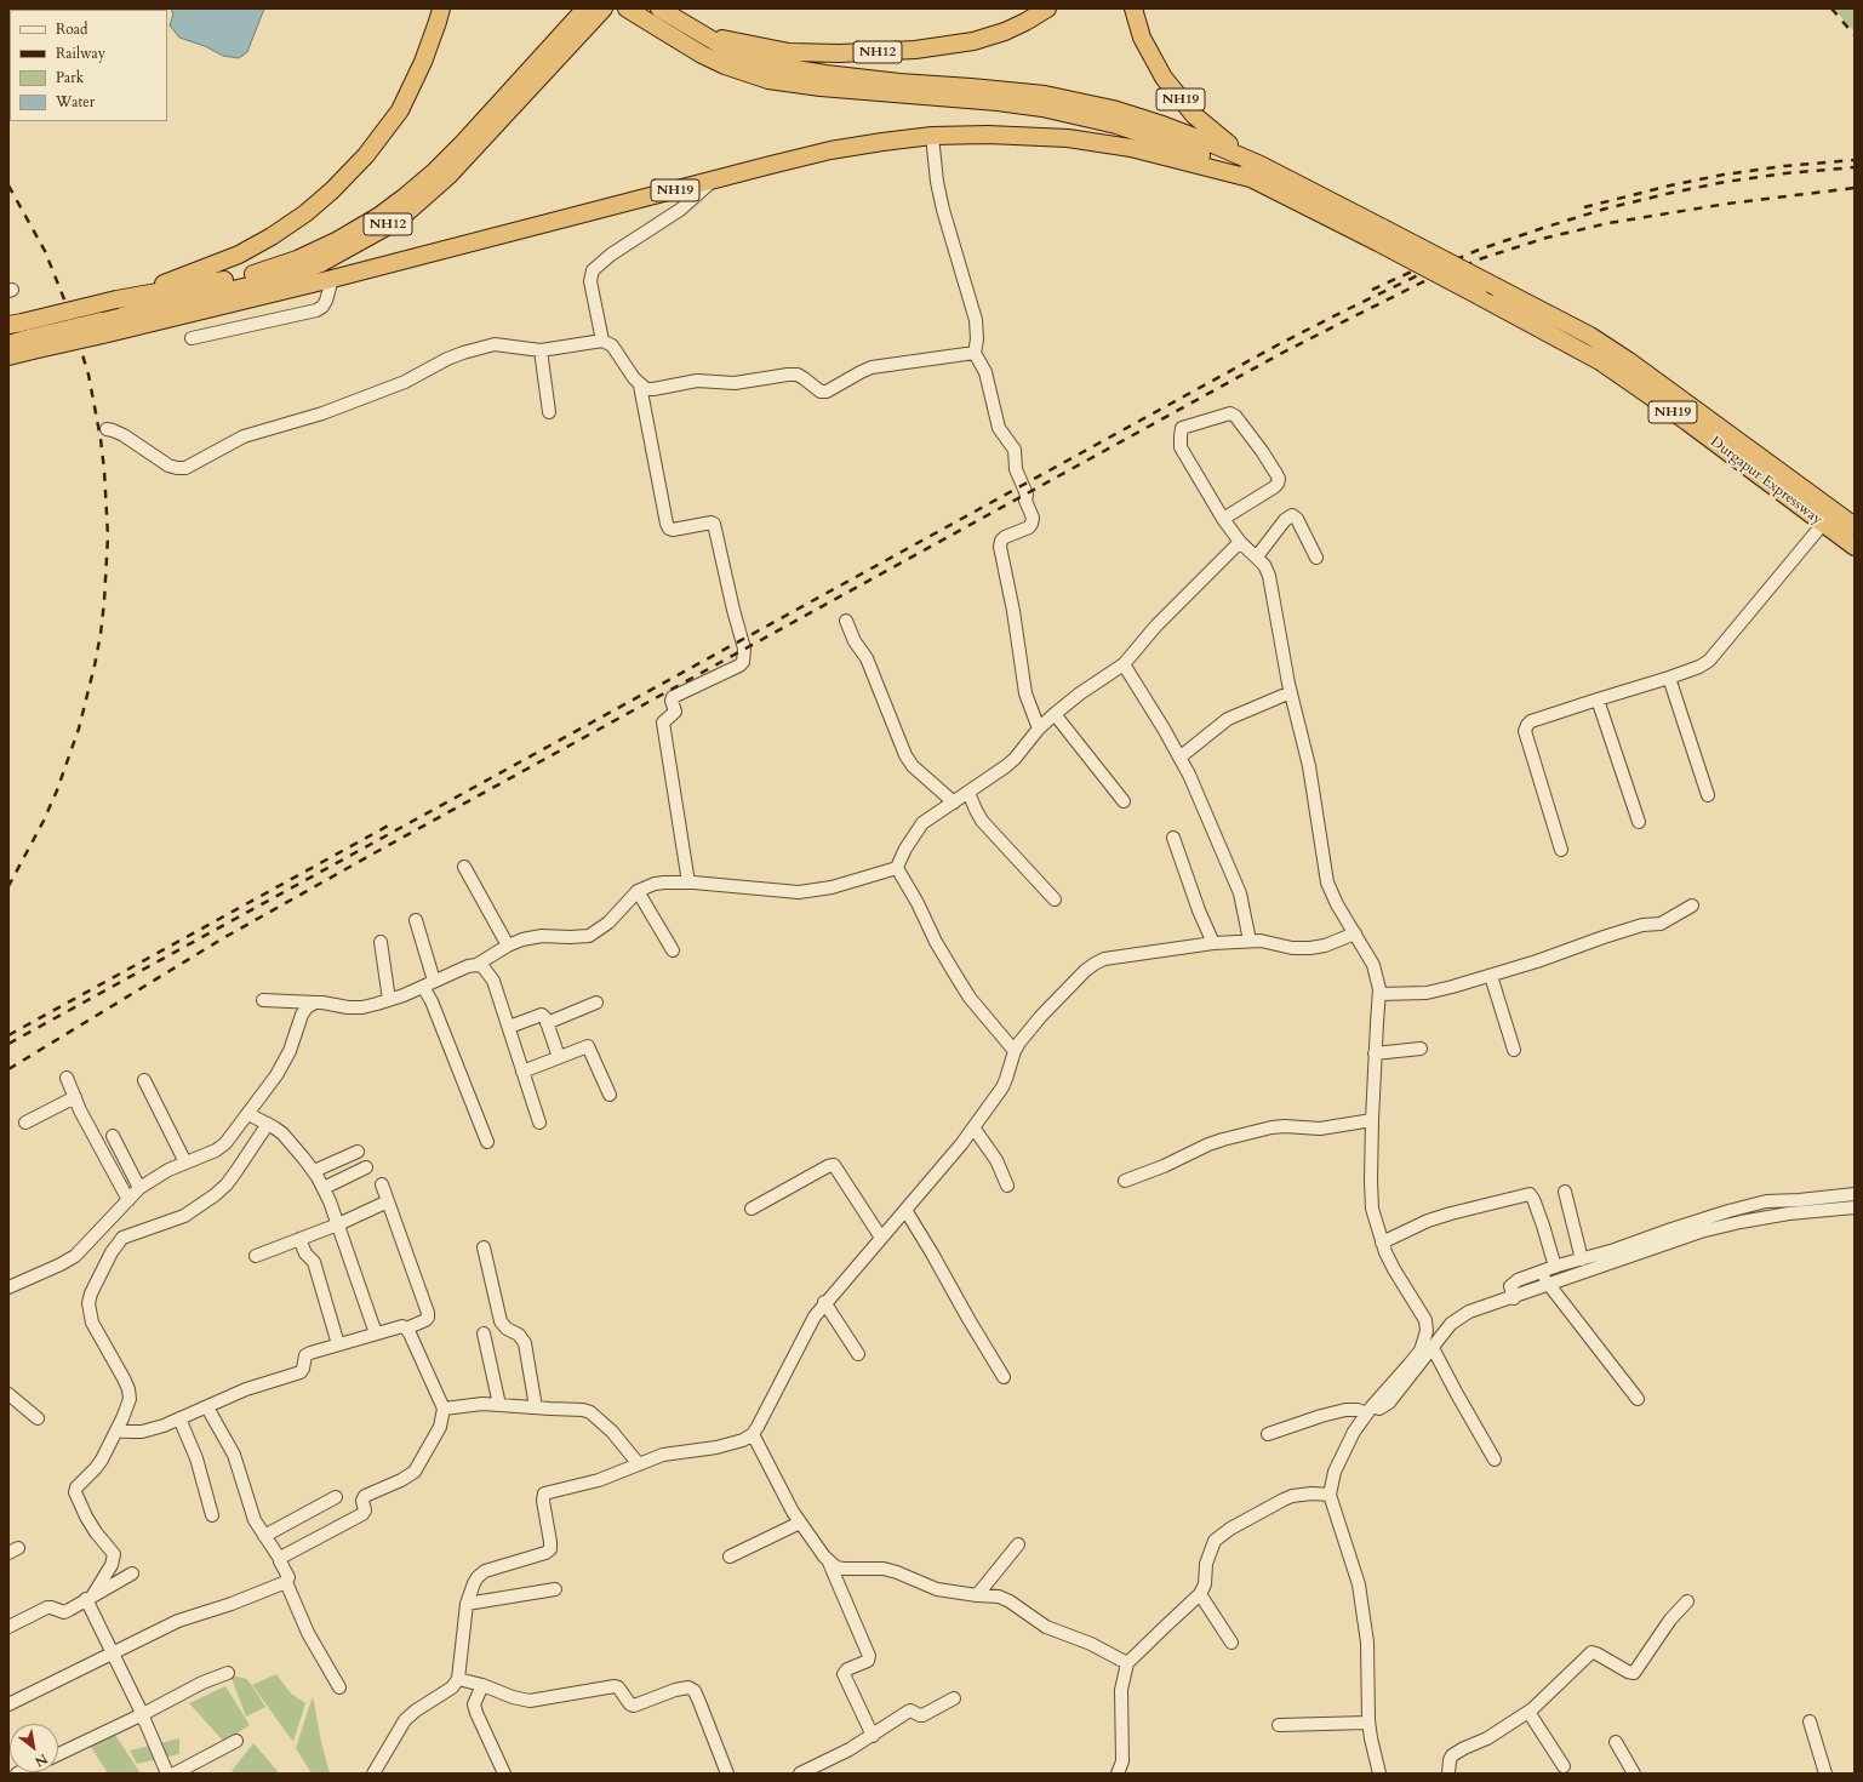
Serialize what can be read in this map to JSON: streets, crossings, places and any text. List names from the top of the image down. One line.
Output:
{"streets":{"highway":["NH12","NH19","Durgapur Expressway"]},"crossings":[["NH12","NH19"],["NH19","Durgapur Expressway"]],"legend":["Road","Railway","Park","Water"],"north":"bottom right"}
